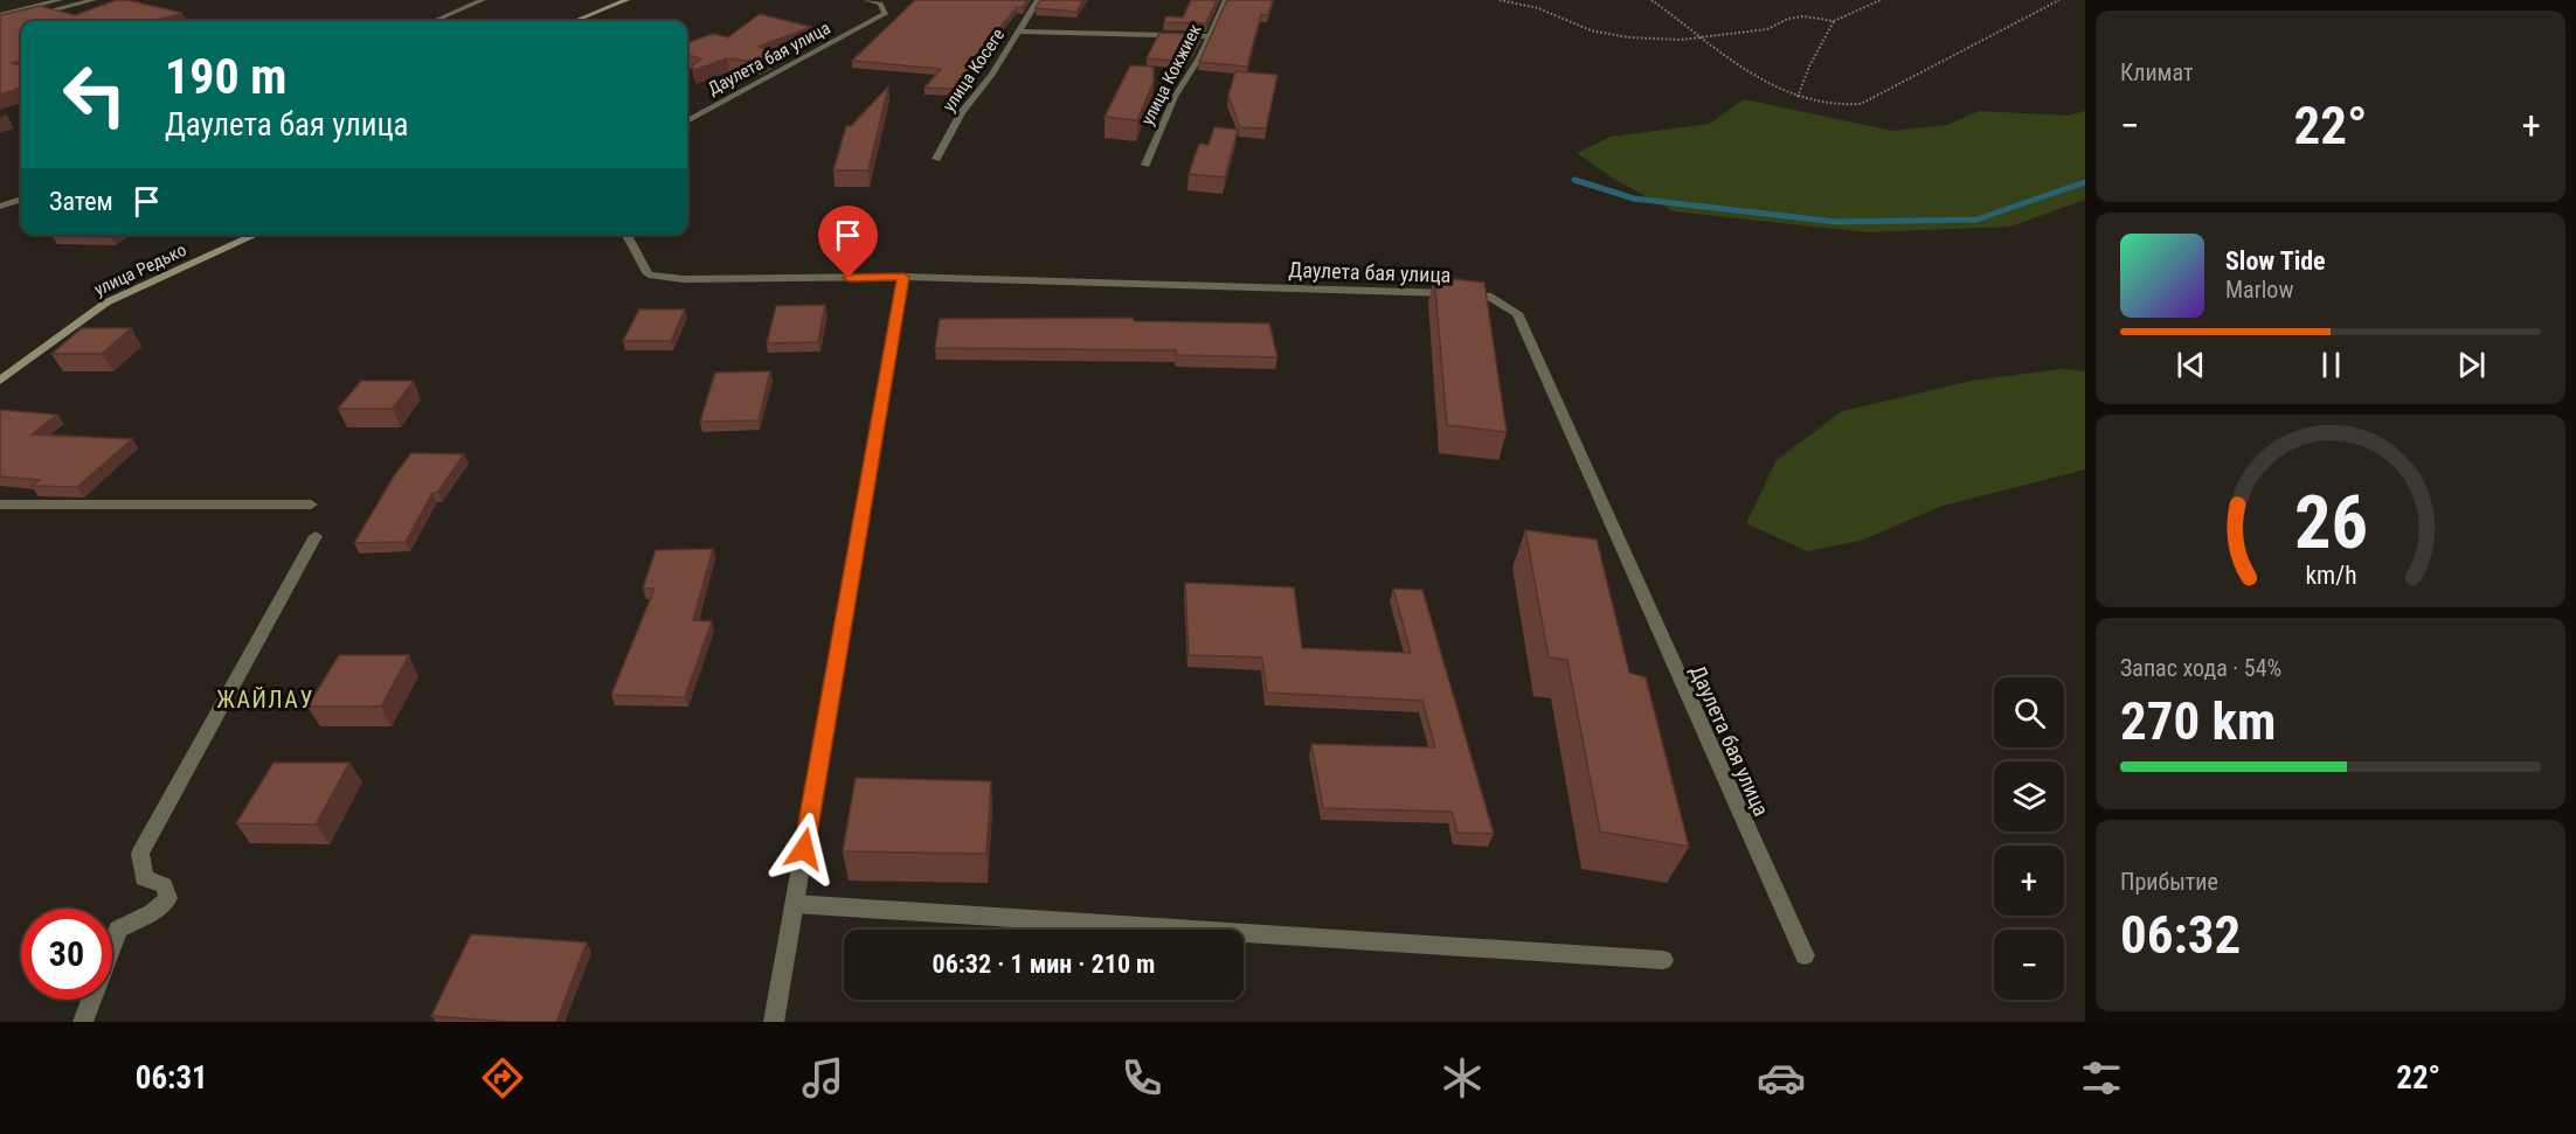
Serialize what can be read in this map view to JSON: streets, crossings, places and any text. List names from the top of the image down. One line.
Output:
{"streets":{"street":["Даулета бая улица","улица Косеге","улица Кокжиек","улица Редько"]},"districts":["ЖАЙЛАУ"],"page":{"tile":["Климат",["Запас хода · 54%","270 km"],["Прибытие","06:32"]],"turn":["190 m","Даулета бая улица"],"heat":["−","22°","+"],"then":"Затем","song":["Slow Tide","Marlow"],"map_buttons":["+","−"],"limit":"30","trip":"06:32 · 1 мин · 210 m","tabs":["06:31","22°"],"gauge":["26","km/h"]}}
